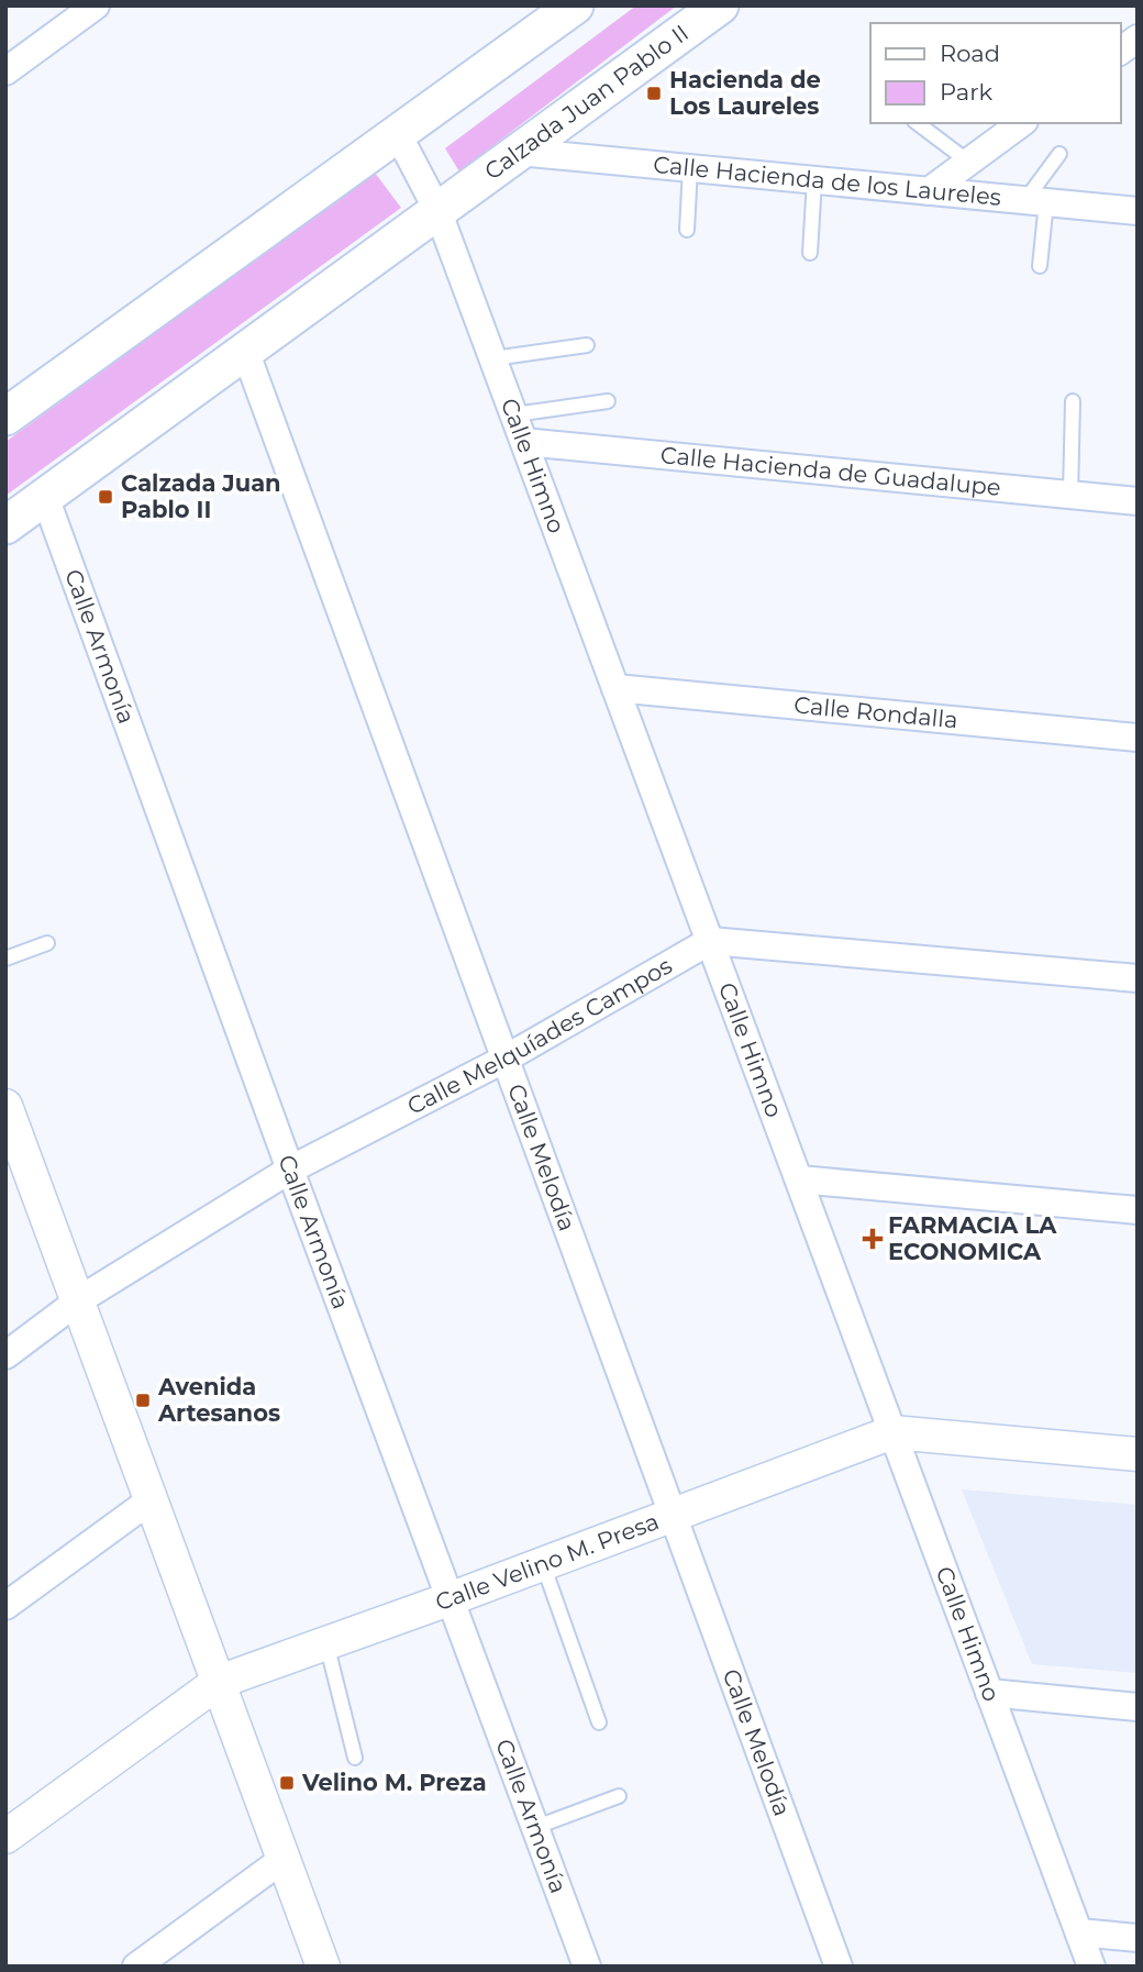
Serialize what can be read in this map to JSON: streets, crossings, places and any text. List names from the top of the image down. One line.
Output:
{"streets":{"main road":["Calzada Juan Pablo II"],"street":["Calle Hacienda de los Laureles","Calle Himno","Calle Hacienda de Guadalupe","Calle Armonía","Calle Rondalla","Calle Melquíades Campos","Calle Melodía","Calle Velino M. Presa"]},"crossings":[["Calzada Juan Pablo II","Calle Hacienda de los Laureles"],["Calzada Juan Pablo II","Calle Himno"],["Calzada Juan Pablo II","Calle Armonía"],["Calzada Juan Pablo II","Calle Melodía"],["Calle Himno","Calle Hacienda de Guadalupe"],["Calle Himno","Calle Rondalla"],["Calle Himno","Calle Melquíades Campos"],["Calle Himno","Calle Velino M. Presa"],["Calle Armonía","Calle Melquíades Campos"],["Calle Armonía","Calle Velino M. Presa"],["Calle Melquíades Campos","Calle Melodía"],["Calle Melodía","Calle Velino M. Presa"]],"places":{"transit":["Hacienda de Los Laureles","Calzada Juan Pablo II","Avenida Artesanos","Velino M. Preza"],"health":["FARMACIA LA ECONOMICA"]},"legend":["Road","Park"]}
